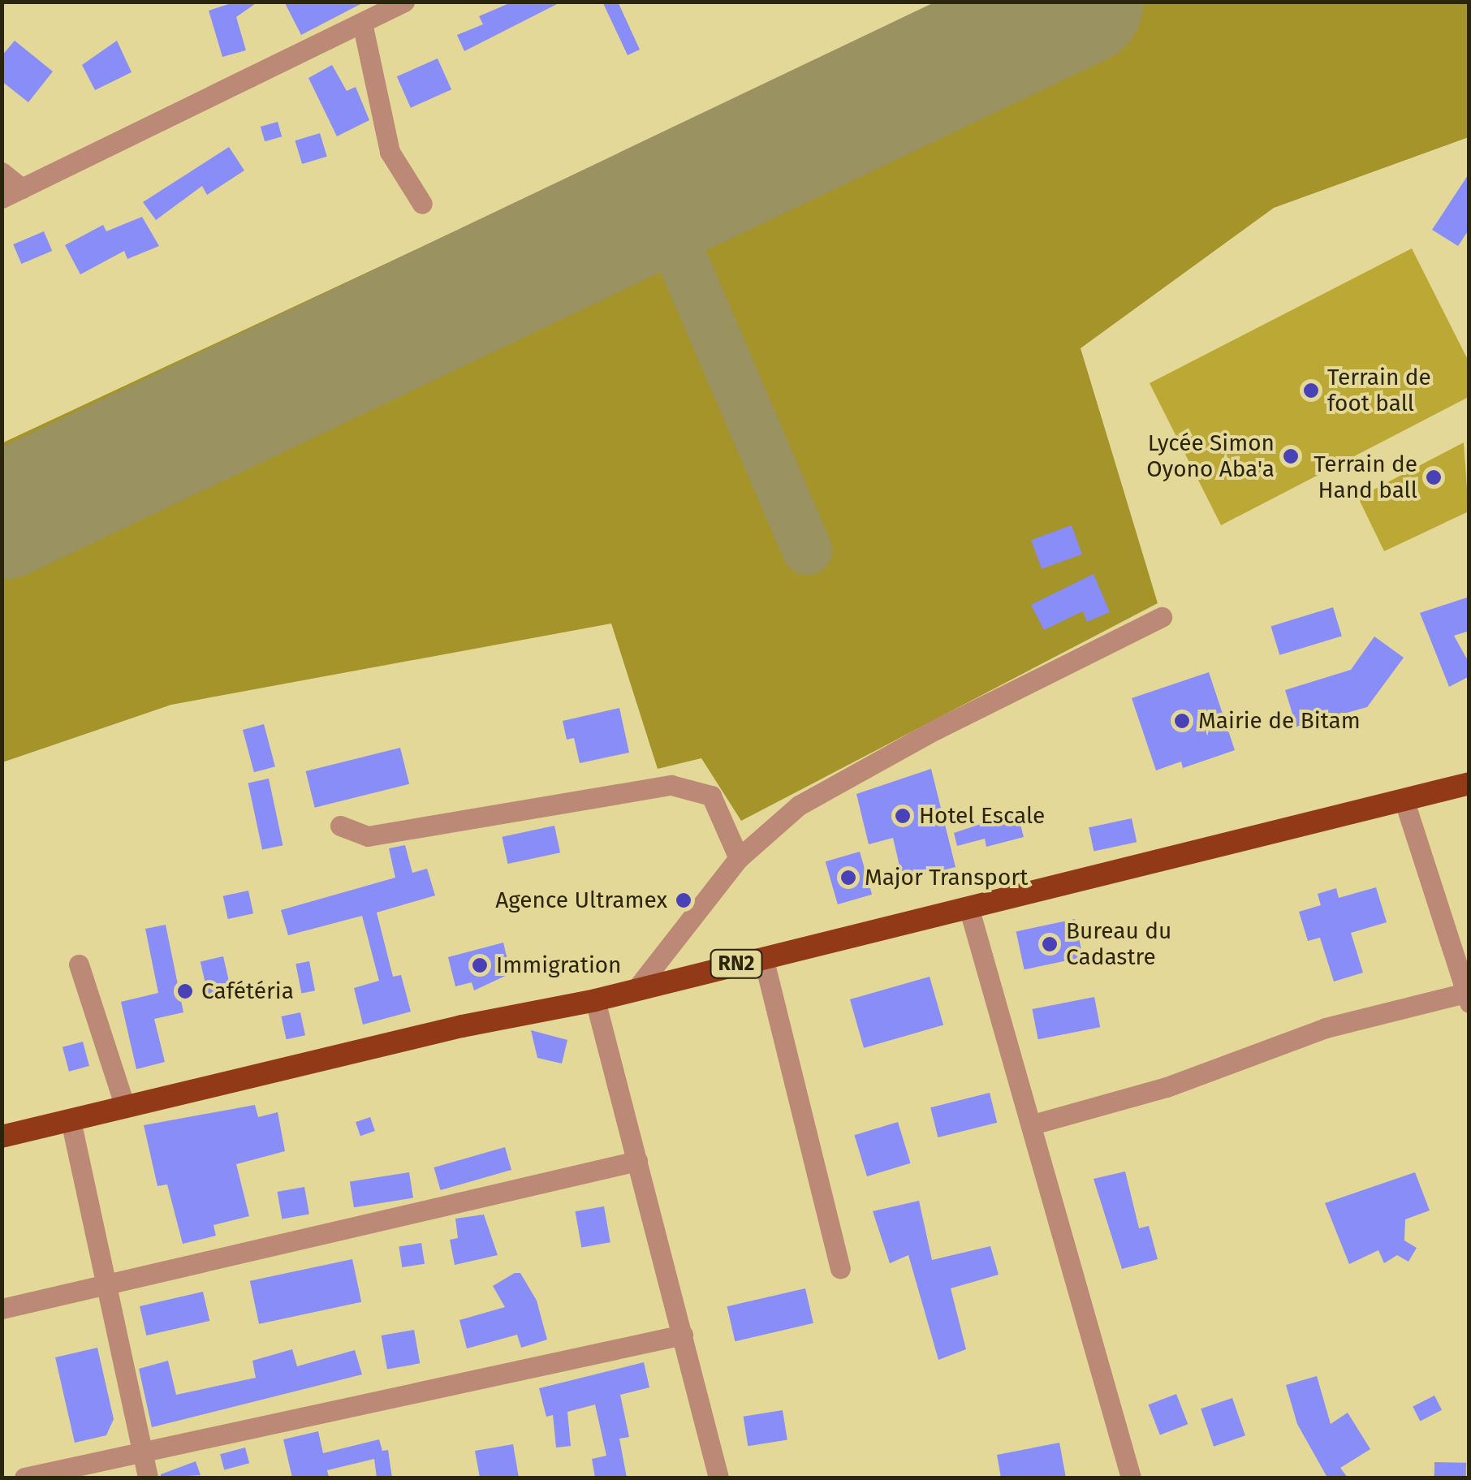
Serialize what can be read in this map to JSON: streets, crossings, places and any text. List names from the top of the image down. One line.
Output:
{"streets":{"highway":["RN2"]},"places":["Terrain de foot ball","Lycée Simon Oyono Aba'a","Terrain de Hand ball","Mairie de Bitam","Hotel Escale","Major Transport","Agence Ultramex","Bureau du Cadastre","Immigration","Cafétéria"]}
